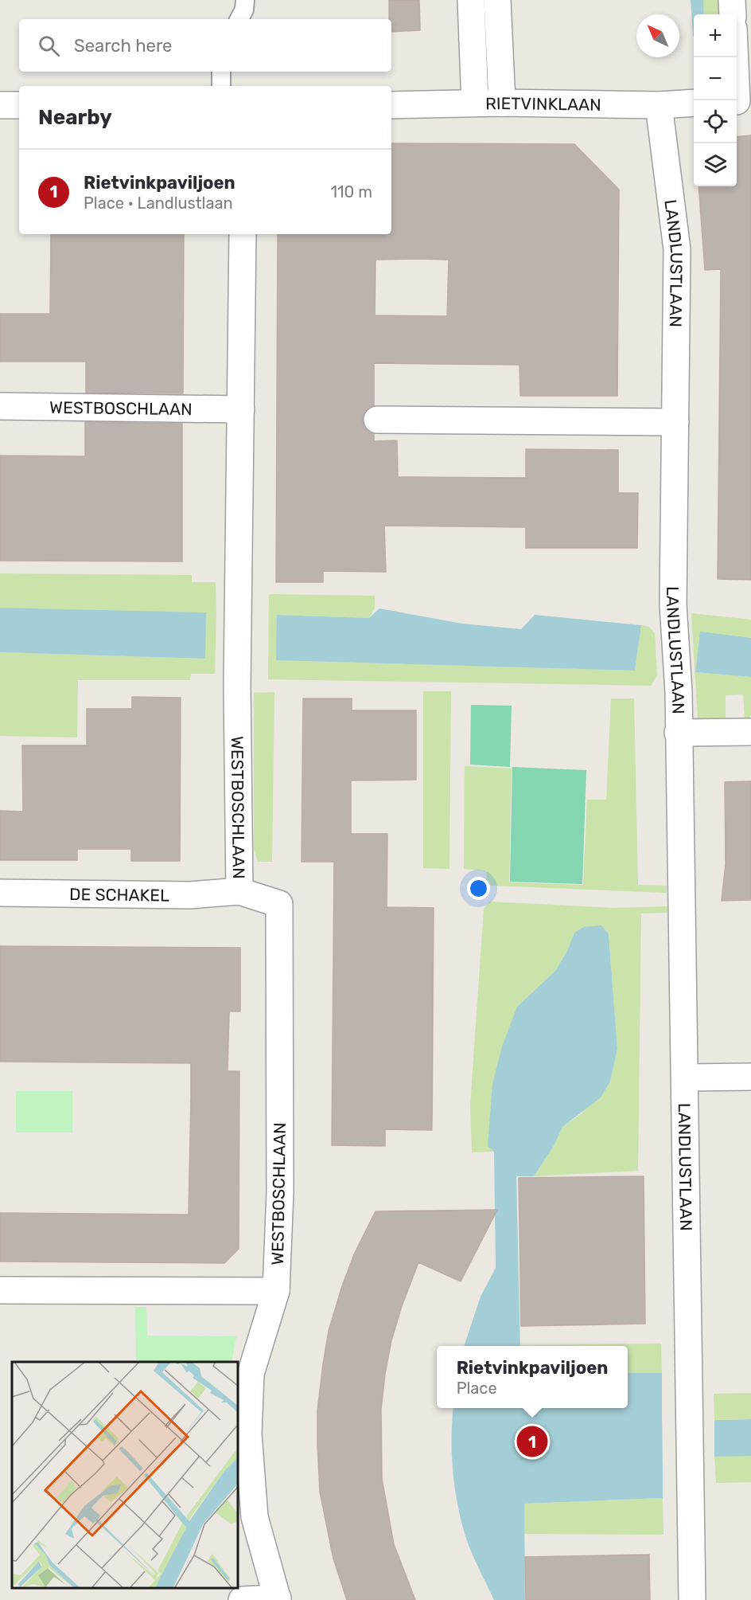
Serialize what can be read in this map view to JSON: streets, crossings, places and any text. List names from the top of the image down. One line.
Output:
{"streets":{"street":["RIETVINKLAAN","LANDLUSTLAAN","WESTBOSCHLAAN","DE SCHAKEL"]},"crossings":[["RIETVINKLAAN","LANDLUSTLAAN"],["WESTBOSCHLAAN","DE SCHAKEL"]],"north":"top left","page":{"map_buttons":["+","−"],"search":"Search here","heading":"Nearby","list":[{"mark":"1","name":"Rietvinkpaviljoen","note":"Place · Landlustlaan","value":"110 m"}],"popup":["Rietvinkpaviljoen","Place"],"pins":"1"}}
